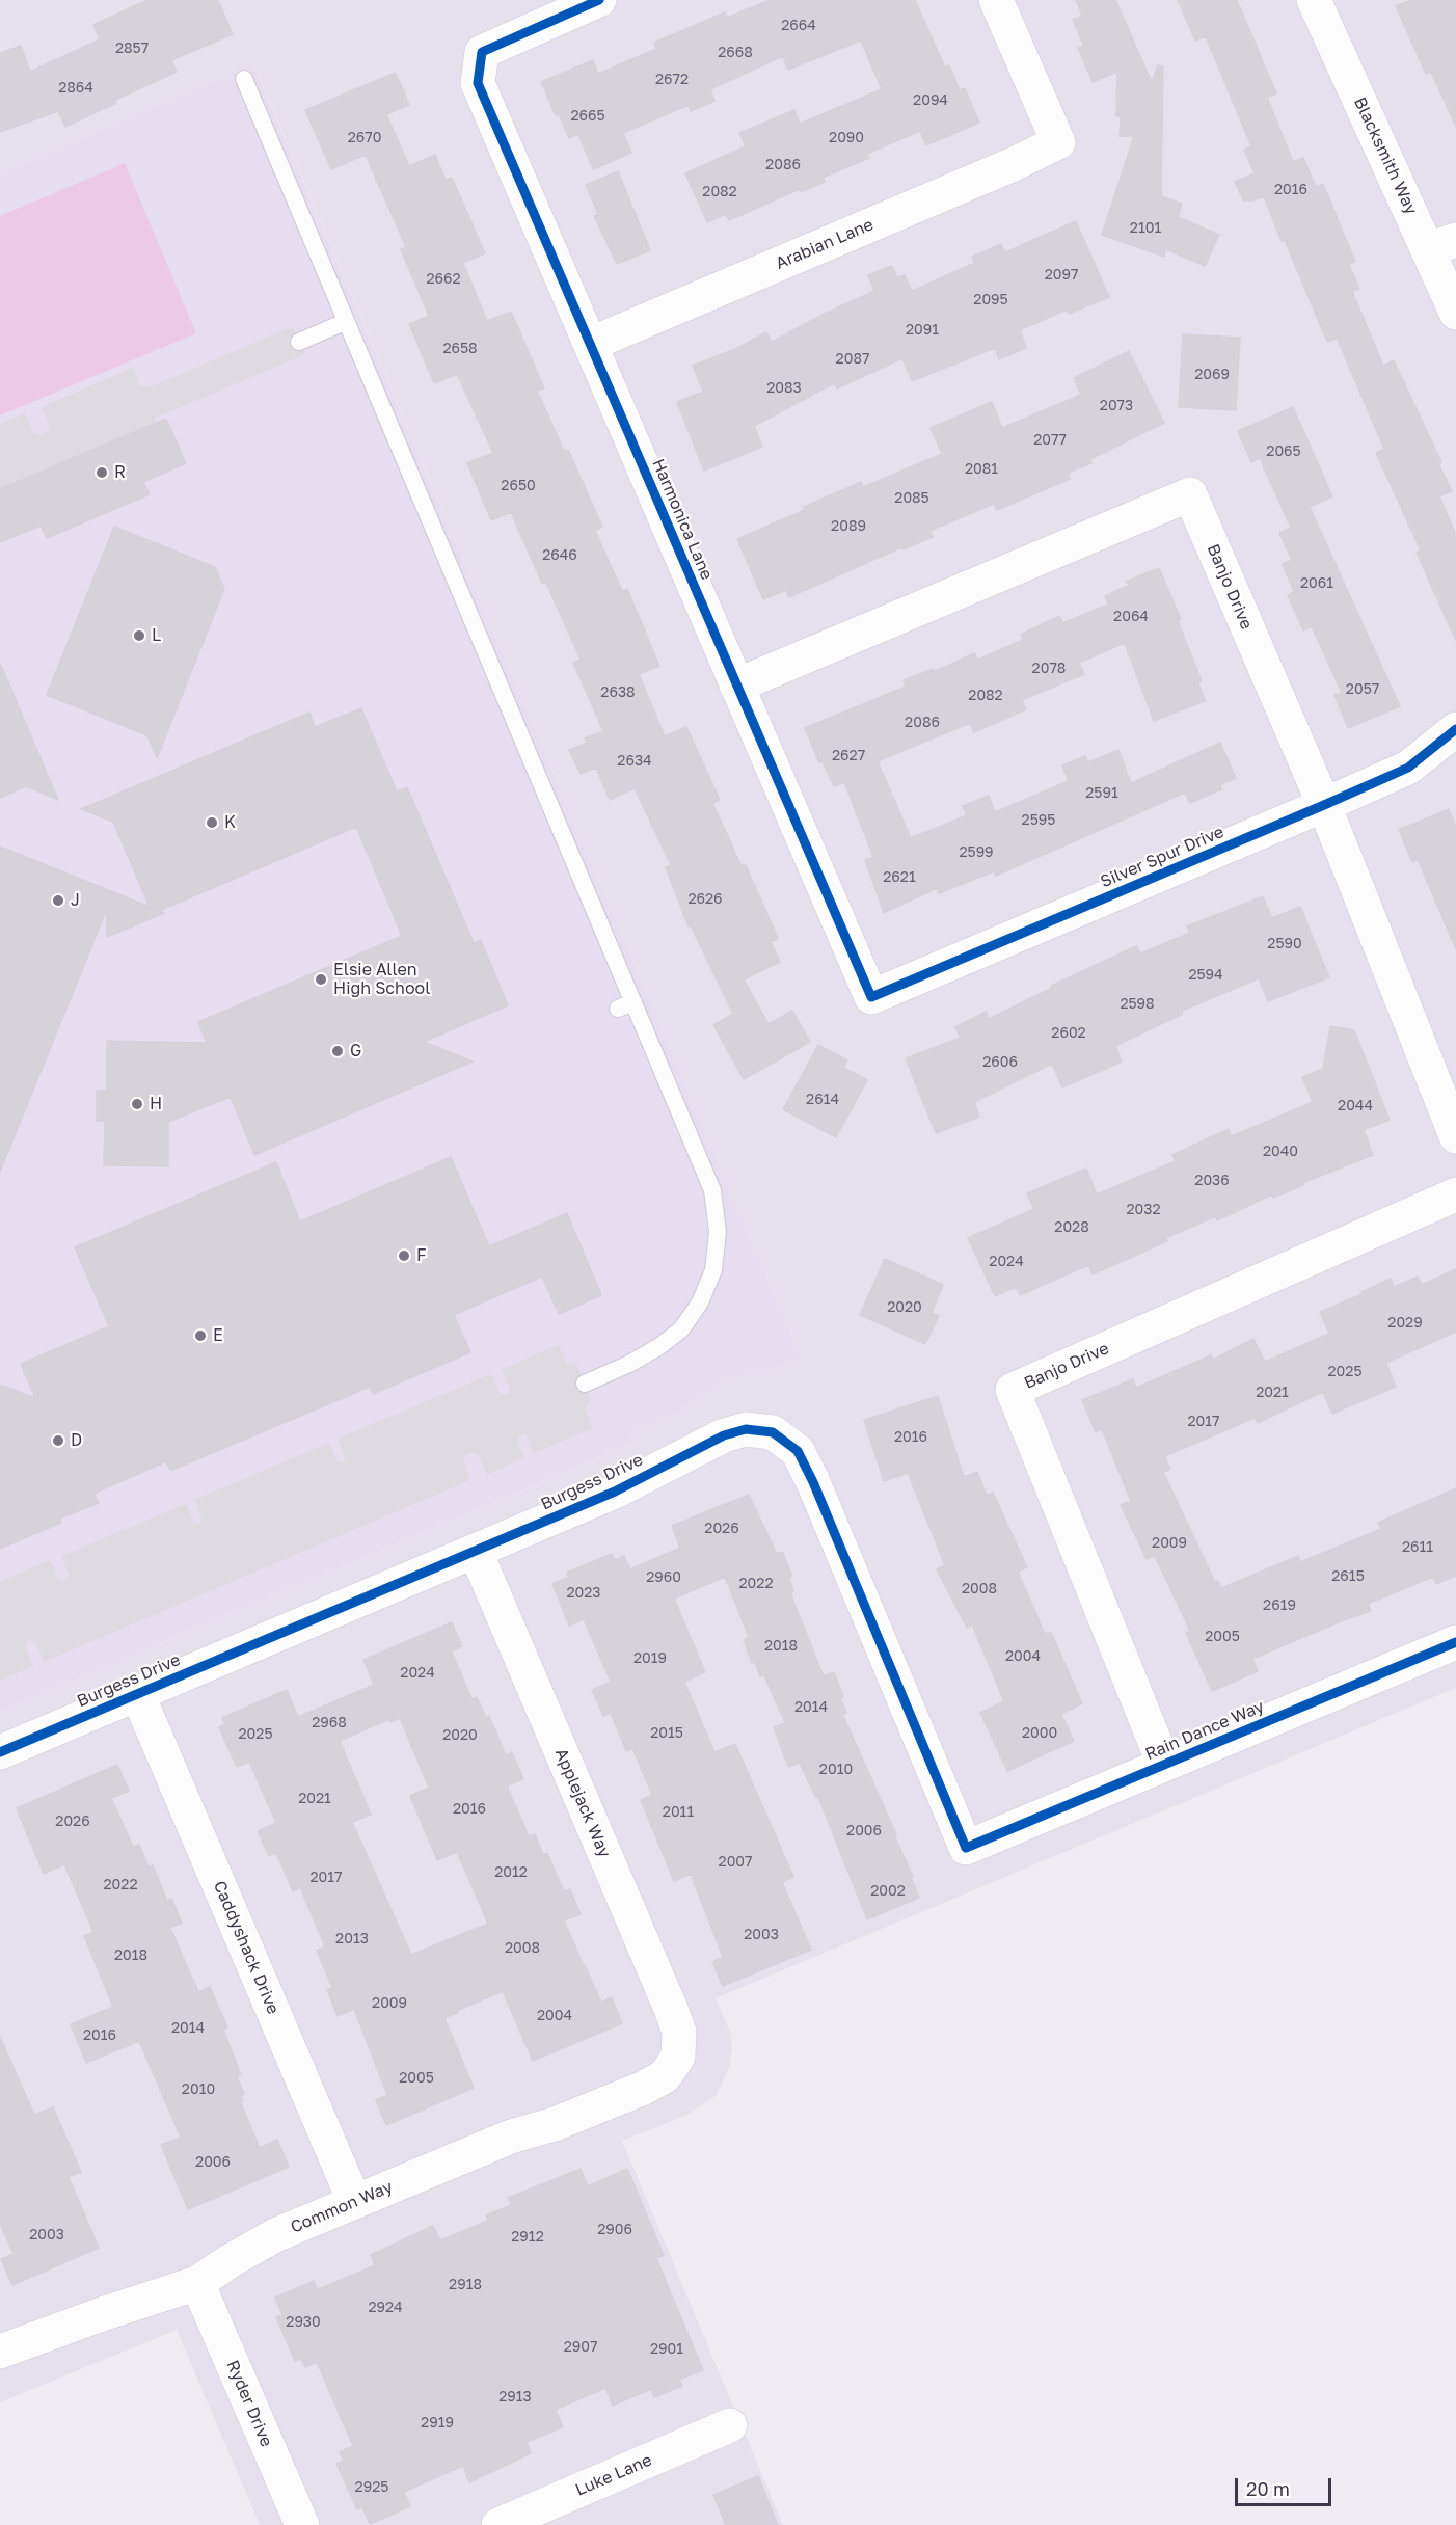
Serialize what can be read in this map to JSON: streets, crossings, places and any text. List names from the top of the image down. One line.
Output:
{"streets":{"street":["Blacksmith Way","Arabian Lane","Harmonica Lane","Banjo Drive","Silver Spur Drive","Burgess Drive","Rain Dance Way","Applejack Way","Caddyshack Drive","Common Way","Ryder Drive","Luke Lane"]},"crossings":[["Arabian Lane","Harmonica Lane"],["Harmonica Lane","Banjo Drive"],["Harmonica Lane","Silver Spur Drive"],["Banjo Drive","Silver Spur Drive"],["Banjo Drive","Rain Dance Way"],["Burgess Drive","Rain Dance Way"],["Burgess Drive","Applejack Way"],["Burgess Drive","Caddyshack Drive"],["Applejack Way","Common Way"],["Caddyshack Drive","Common Way"],["Common Way","Ryder Drive"]],"places":["R","L","K","J","Elsie Allen High School","G","H","F","E","D"],"house_numbers":["2664","2857","2668","2672","2864","2094","2665","2670","2090","2086","2016","2082","2101","2097","2662","2095","2091","2658","2087","2069","2083","2073","2077","2065","2081","2650","2085","2089","2646","2061","2064","2078","2057","2638","2082","2086","2627","2634","2591","2595","2599","2621","2626","2590","2594","2598","2602","2606","2614","2044","2040","2036","2032","2028","2024","2020","2029","2025","2021","2017","2016","2026","2009","2611","2615","2960","2022","2008","2023","2619","2005","2018","2004","2019","2024","2014","2968","2015","2000","2025","2020","2010","2021","2016","2011","2026","2006","2007","2012","2017","2022","2002","2003","2013","2008","2018","2009","2004","2014","2016","2005","2010","2006","2906","2003","2912","2918","2924","2930","2907","2901","2913","2919","2925"],"scale_bar":"20 m"}
